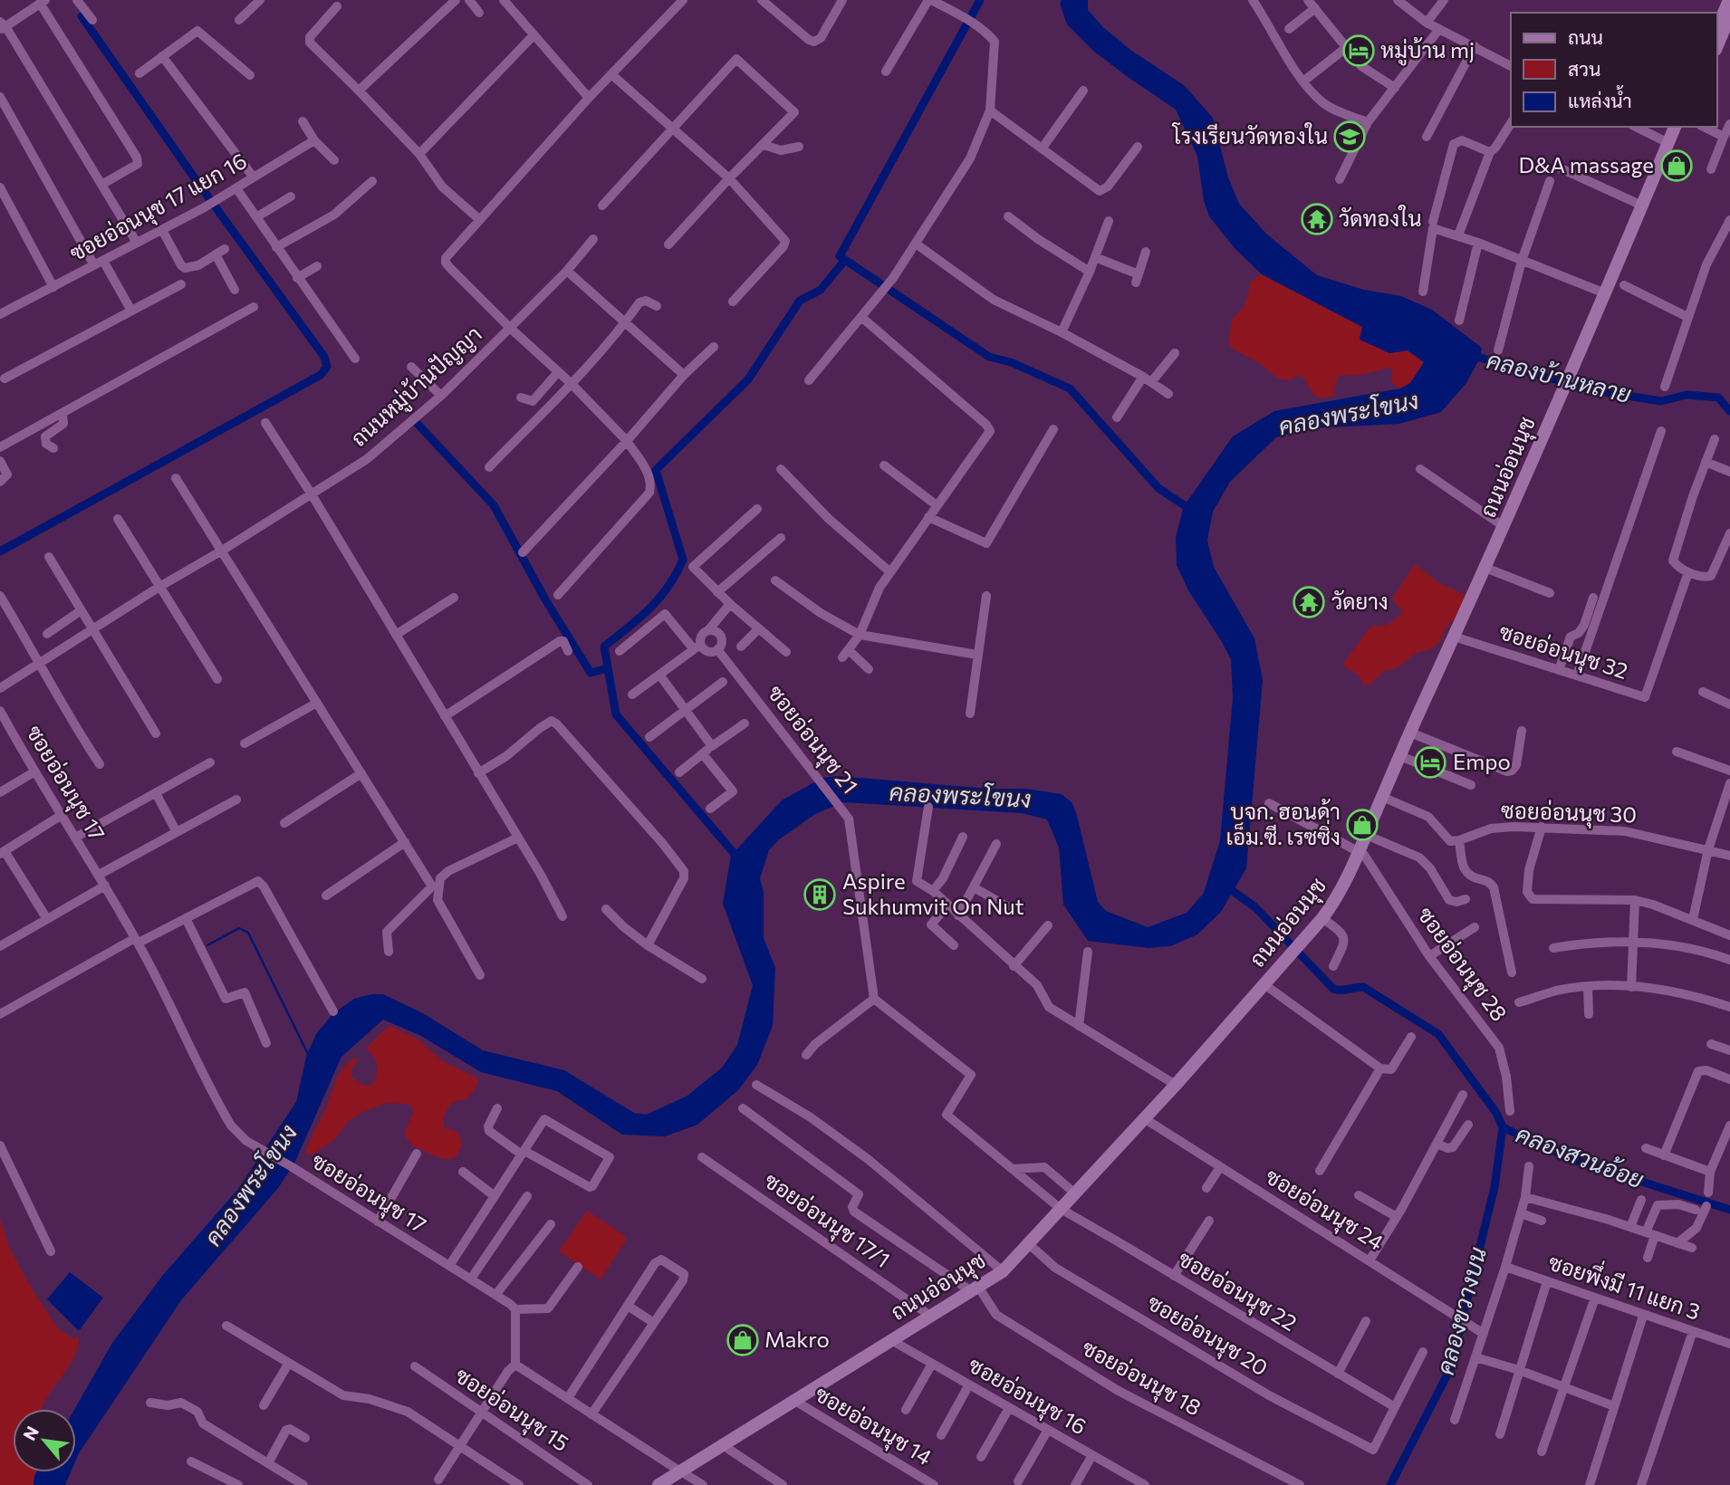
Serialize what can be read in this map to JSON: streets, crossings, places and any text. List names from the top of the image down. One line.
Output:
{"streets":{"main road":["ถนนอ่อนนุช"],"street":["ซอยอ่อนนุช 17 แยก 16","ถนนหมู่บ้านปัญญา","ซอยอ่อนนุช 32","ซอยอ่อนนุช 21","ซอยอ่อนนุช 17","ซอยอ่อนนุช 30","ซอยอ่อนนุช 28","ซอยอ่อนนุช 24","ซอยอ่อนนุช 17/1","ซอยพึ่งมี 11 แยก 3","ซอยอ่อนนุช 22","ซอยอ่อนนุช 20","ซอยอ่อนนุช 18","ซอยอ่อนนุช 16","ซอยอ่อนนุช 15","ซอยอ่อนนุช 14"]},"crossings":[["ถนนอ่อนนุช","ซอยอ่อนนุช 32"],["ถนนอ่อนนุช","ซอยอ่อนนุช 28"],["ถนนอ่อนนุช","ซอยอ่อนนุช 24"],["ถนนอ่อนนุช","ซอยอ่อนนุช 17/1"],["ถนนอ่อนนุช","ซอยอ่อนนุช 22"],["ถนนอ่อนนุช","ซอยอ่อนนุช 20"],["ถนนอ่อนนุช","ซอยอ่อนนุช 18"],["ถนนอ่อนนุช","ซอยอ่อนนุช 16"],["ถนนอ่อนนุช","ซอยอ่อนนุช 14"],["ซอยอ่อนนุช 22","ซอยอ่อนนุช 20"]],"water":["คลองบ้านหลาย","คลองพระโขนง","คลองสวนอ้อย","คลองขวางบน"],"places":{"hotel":["หมู่บ้าน mj","Empo"],"school or university":["โรงเรียนวัดทองใน"],"shop":["D&A massage","บจก. ฮอนด้า เอ็ม.ซี. เรซซิ่ง","Makro"],"temple":["วัดทองใน","วัดยาง"],"building":["Aspire Sukhumvit On Nut"]},"legend":["ถนน","สวน","แหล่งน้ำ"],"north":"top left"}
